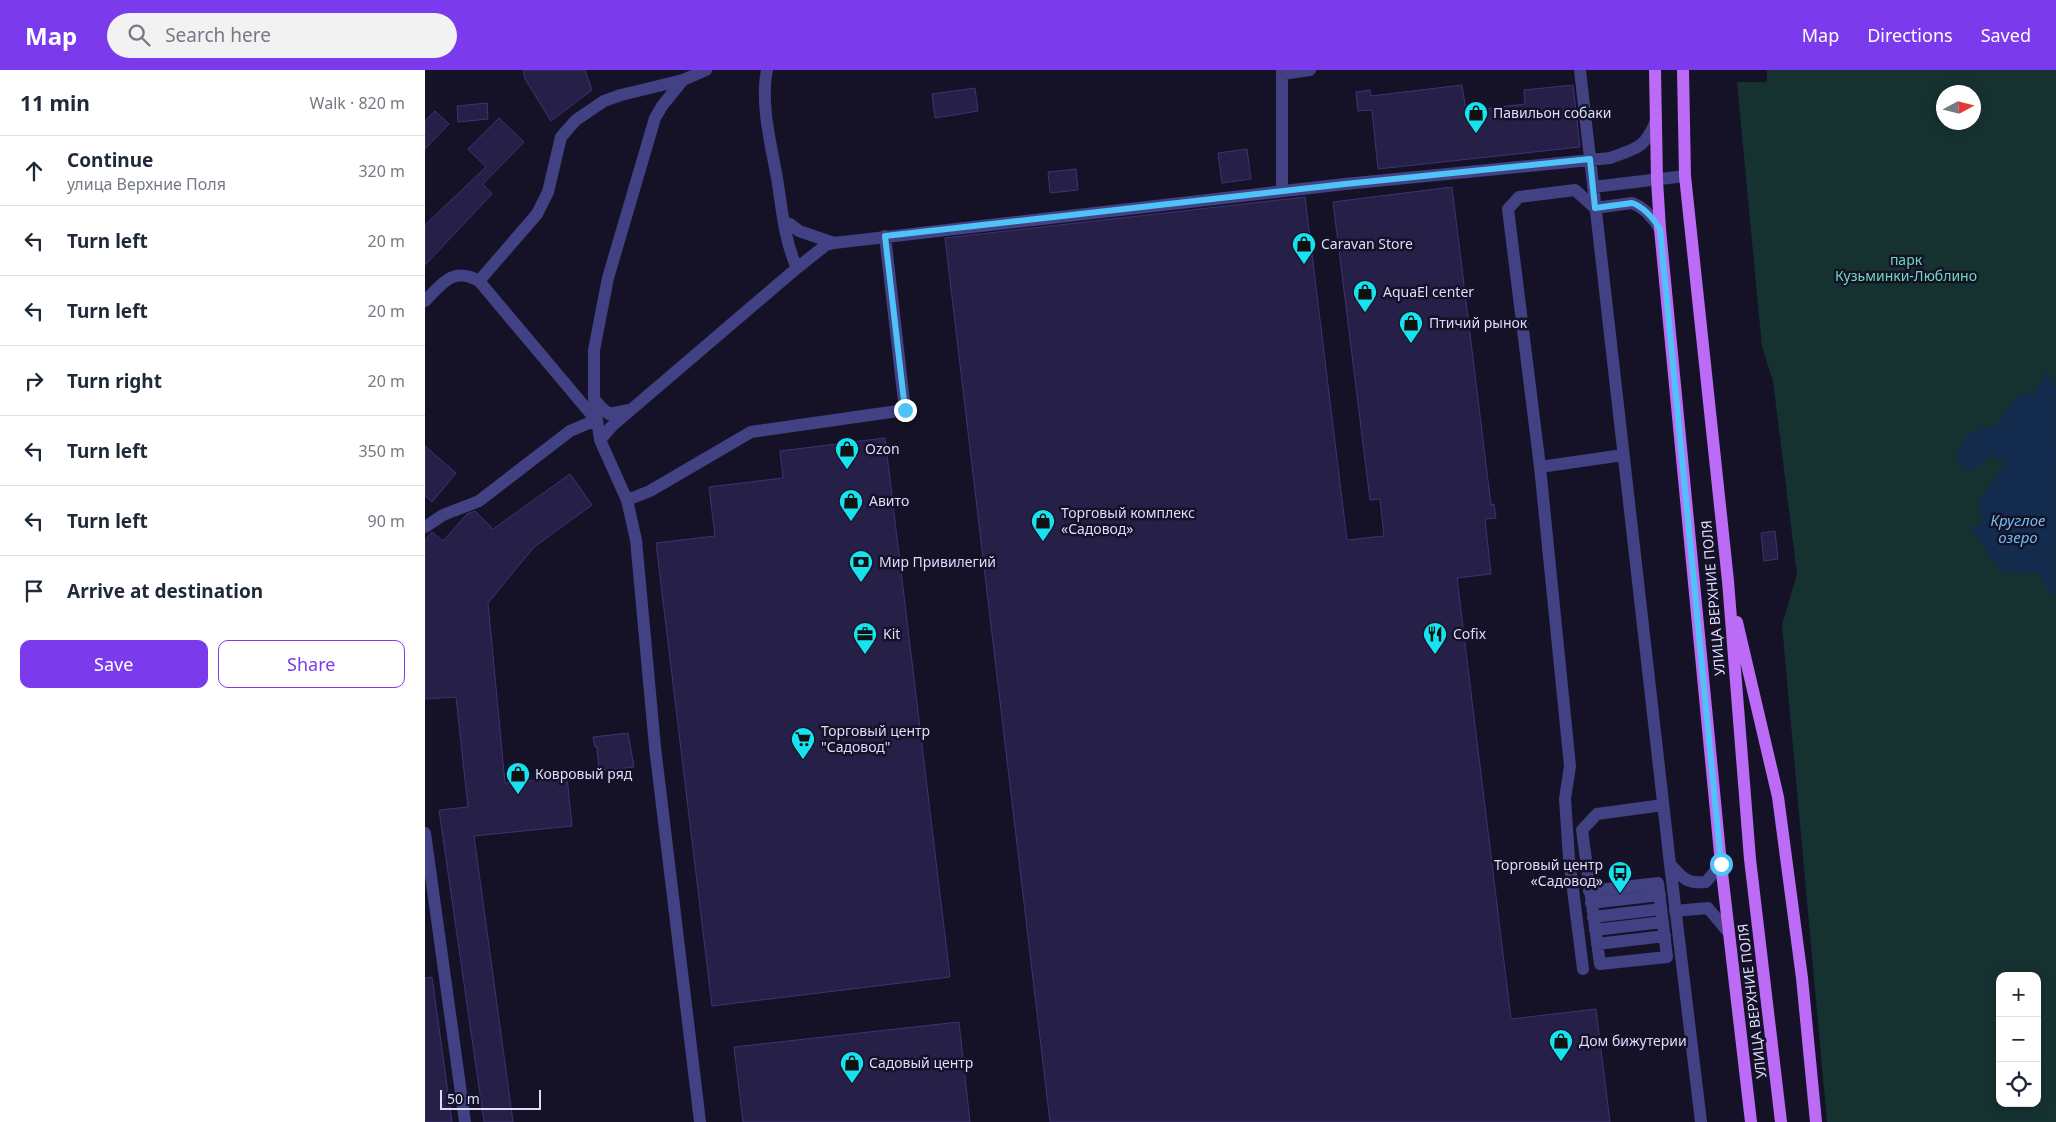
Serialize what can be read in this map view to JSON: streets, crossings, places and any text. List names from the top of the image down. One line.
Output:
{"streets":{"main road":["УЛИЦА ВЕРХНИЕ ПОЛЯ"]},"water":["Круглое озеро"],"parks":["парк Кузьминки-Люблино"],"places":{"shop":["Павильон собаки","Caravan Store","AquaEl center","Птичий рынок","Ozon","Авито","Торговый комплекс «Садовод»","Ковровый ряд","Дом бижутерии","Садовый центр"],"bank":["Мир Привилегий"],"office":["Kit"],"restaurant":["Cofix"],"supermarket":["Торговый центр \"Садовод\""],"bus stop":["Торговый центр «Садовод»"]},"scale_bar":"50 m","north":"right","page":{"header":"Map","search":"Search here","nav":["Map","Directions","Saved"],"heading":["11 min","Walk · 820 m"],"list":[["Continue","улица Верхние Поля","320 m"],["Turn left","20 m"],["Turn left","20 m"],["Turn right","20 m"],["Turn left","350 m"],["Turn left","90 m"],"Arrive at destination"],"buttons":["Save","Share"],"map_buttons":["+","−"],"scale":"50 m"}}
